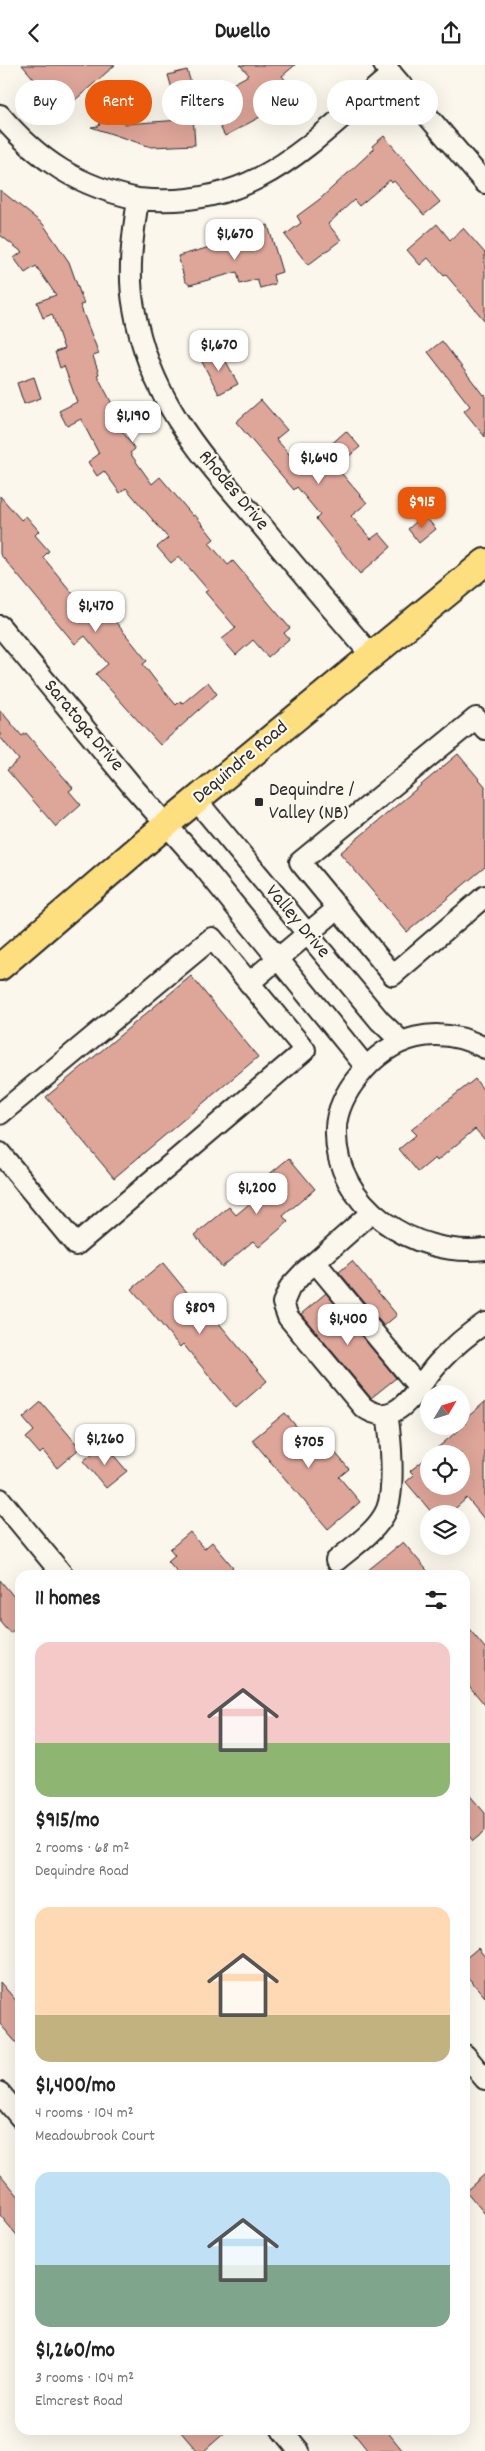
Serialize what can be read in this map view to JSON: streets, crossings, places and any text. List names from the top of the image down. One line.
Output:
{"streets":{"main road":["Dequindre Road"],"street":["Rhodes Drive","Saratoga Drive","Valley Drive"]},"crossings":[["Rhodes Drive","Dequindre Road"],["Saratoga Drive","Dequindre Road"],["Saratoga Drive","Valley Drive"],["Dequindre Road","Valley Drive"]],"places":{"transit":["Dequindre / Valley (NB)"]},"north":"top right","page":{"header":"Dwello","chip":["Buy","Rent","Filters","New","Apartment"],"price":["$1,670","$1,670","$1,190","$1,640","$915","$1,470","$1,200","$809","$1,400","$1,260","$705"],"heading":"11 homes","list":[{"name":"$915/mo","note":"2 rooms · 68 m² · Dequindre Road"},{"name":"$1,400/mo","note":"4 rooms · 104 m² · Meadowbrook Court"},{"name":"$1,260/mo","note":"3 rooms · 104 m² · Elmcrest Road"}]}}
